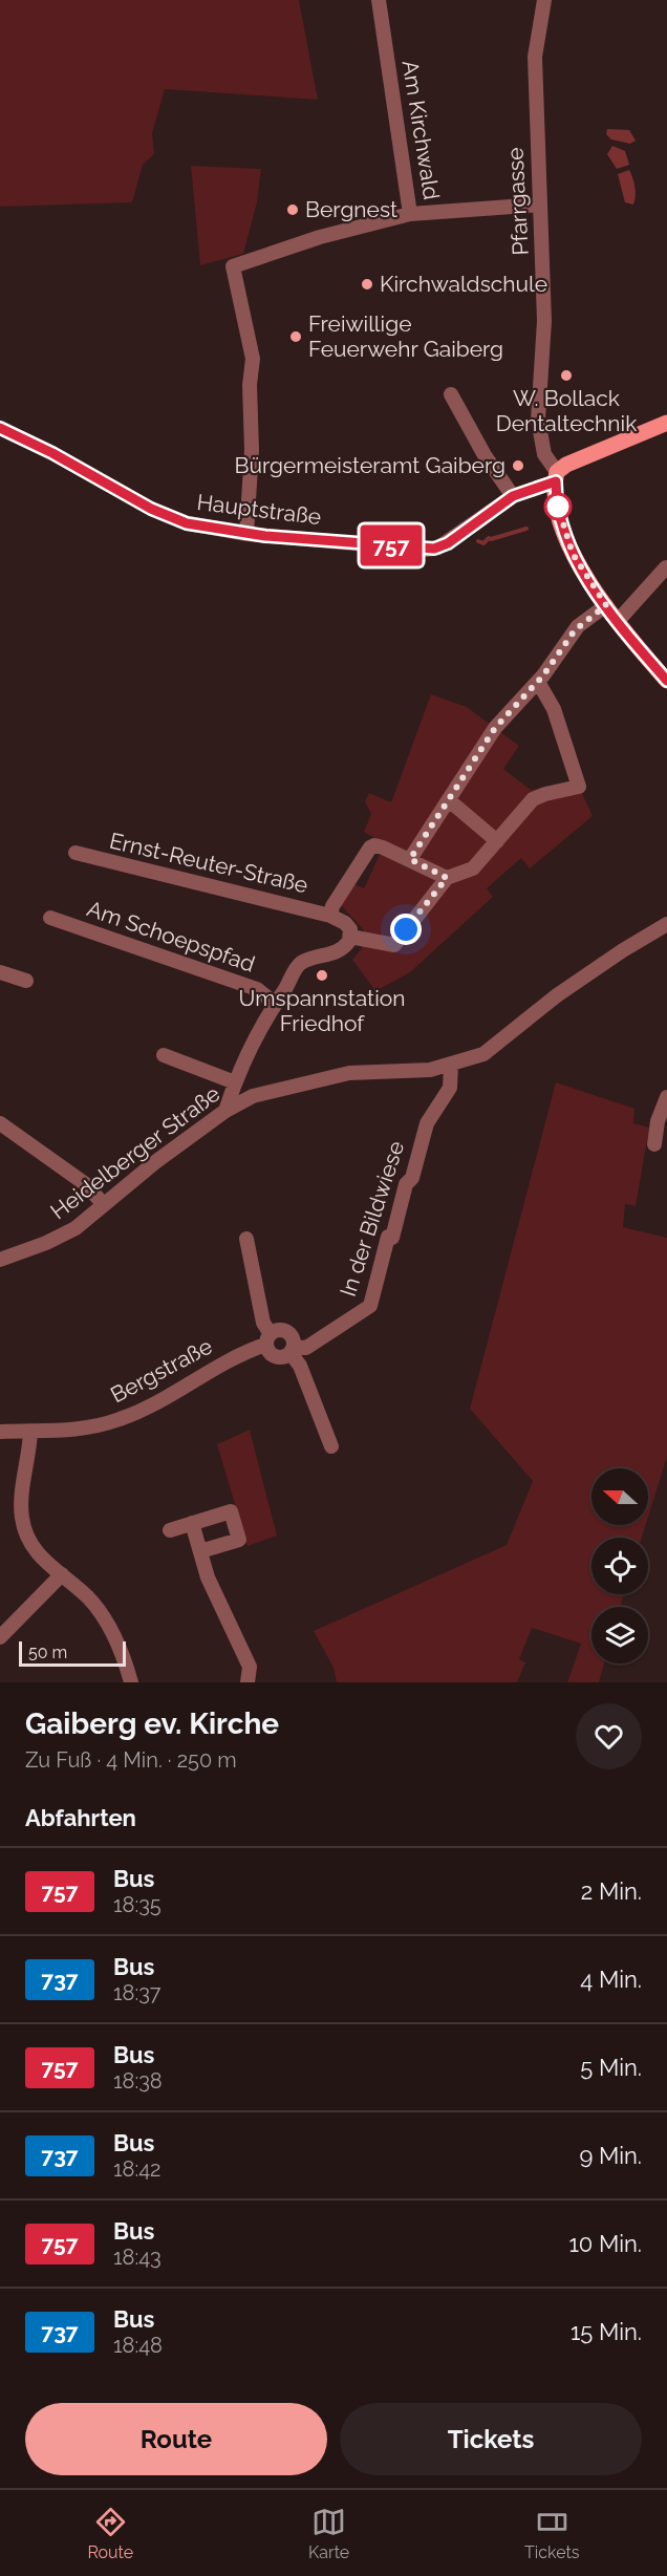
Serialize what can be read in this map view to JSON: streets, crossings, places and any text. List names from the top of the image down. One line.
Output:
{"streets":{"street":["Am Kirchwald","Pfarrgasse","Hauptstraße","Ernst-Reuter-Straße","Am Schoepspfad","Heidelberger Straße","In der Bildwiese","Bergstraße"]},"crossings":[["Am Kirchwald","Pfarrgasse"],["Pfarrgasse","Hauptstraße"],["Heidelberger Straße","In der Bildwiese"],["In der Bildwiese","Bergstraße"]],"places":["Bergnest","Kirchwaldschule","Freiwillige Feuerwehr Gaiberg","W. Bollack Dentaltechnik","Bürgermeisteramt Gaiberg","Umspannstation Friedhof"],"lines":["bus line 757"],"scale_bar":"50 m","north":"left","page":{"on_map":"757","scale":"50 m","heading":[["Gaiberg ev. Kirche","Zu Fuß · 4 Min. · 250 m"],"Abfahrten"],"list":[{"mark":"757","name":"Bus","note":"18:35","value":"2 Min."},{"mark":"737","name":"Bus","note":"18:37","value":"4 Min."},{"mark":"757","name":"Bus","note":"18:38","value":"5 Min."},{"mark":"737","name":"Bus","note":"18:42","value":"9 Min."},{"mark":"757","name":"Bus","note":"18:43","value":"10 Min."},{"mark":"737","name":"Bus","note":"18:48","value":"15 Min."}],"buttons":["Route","Tickets"],"tabs":["Route","Karte","Tickets"]}}
